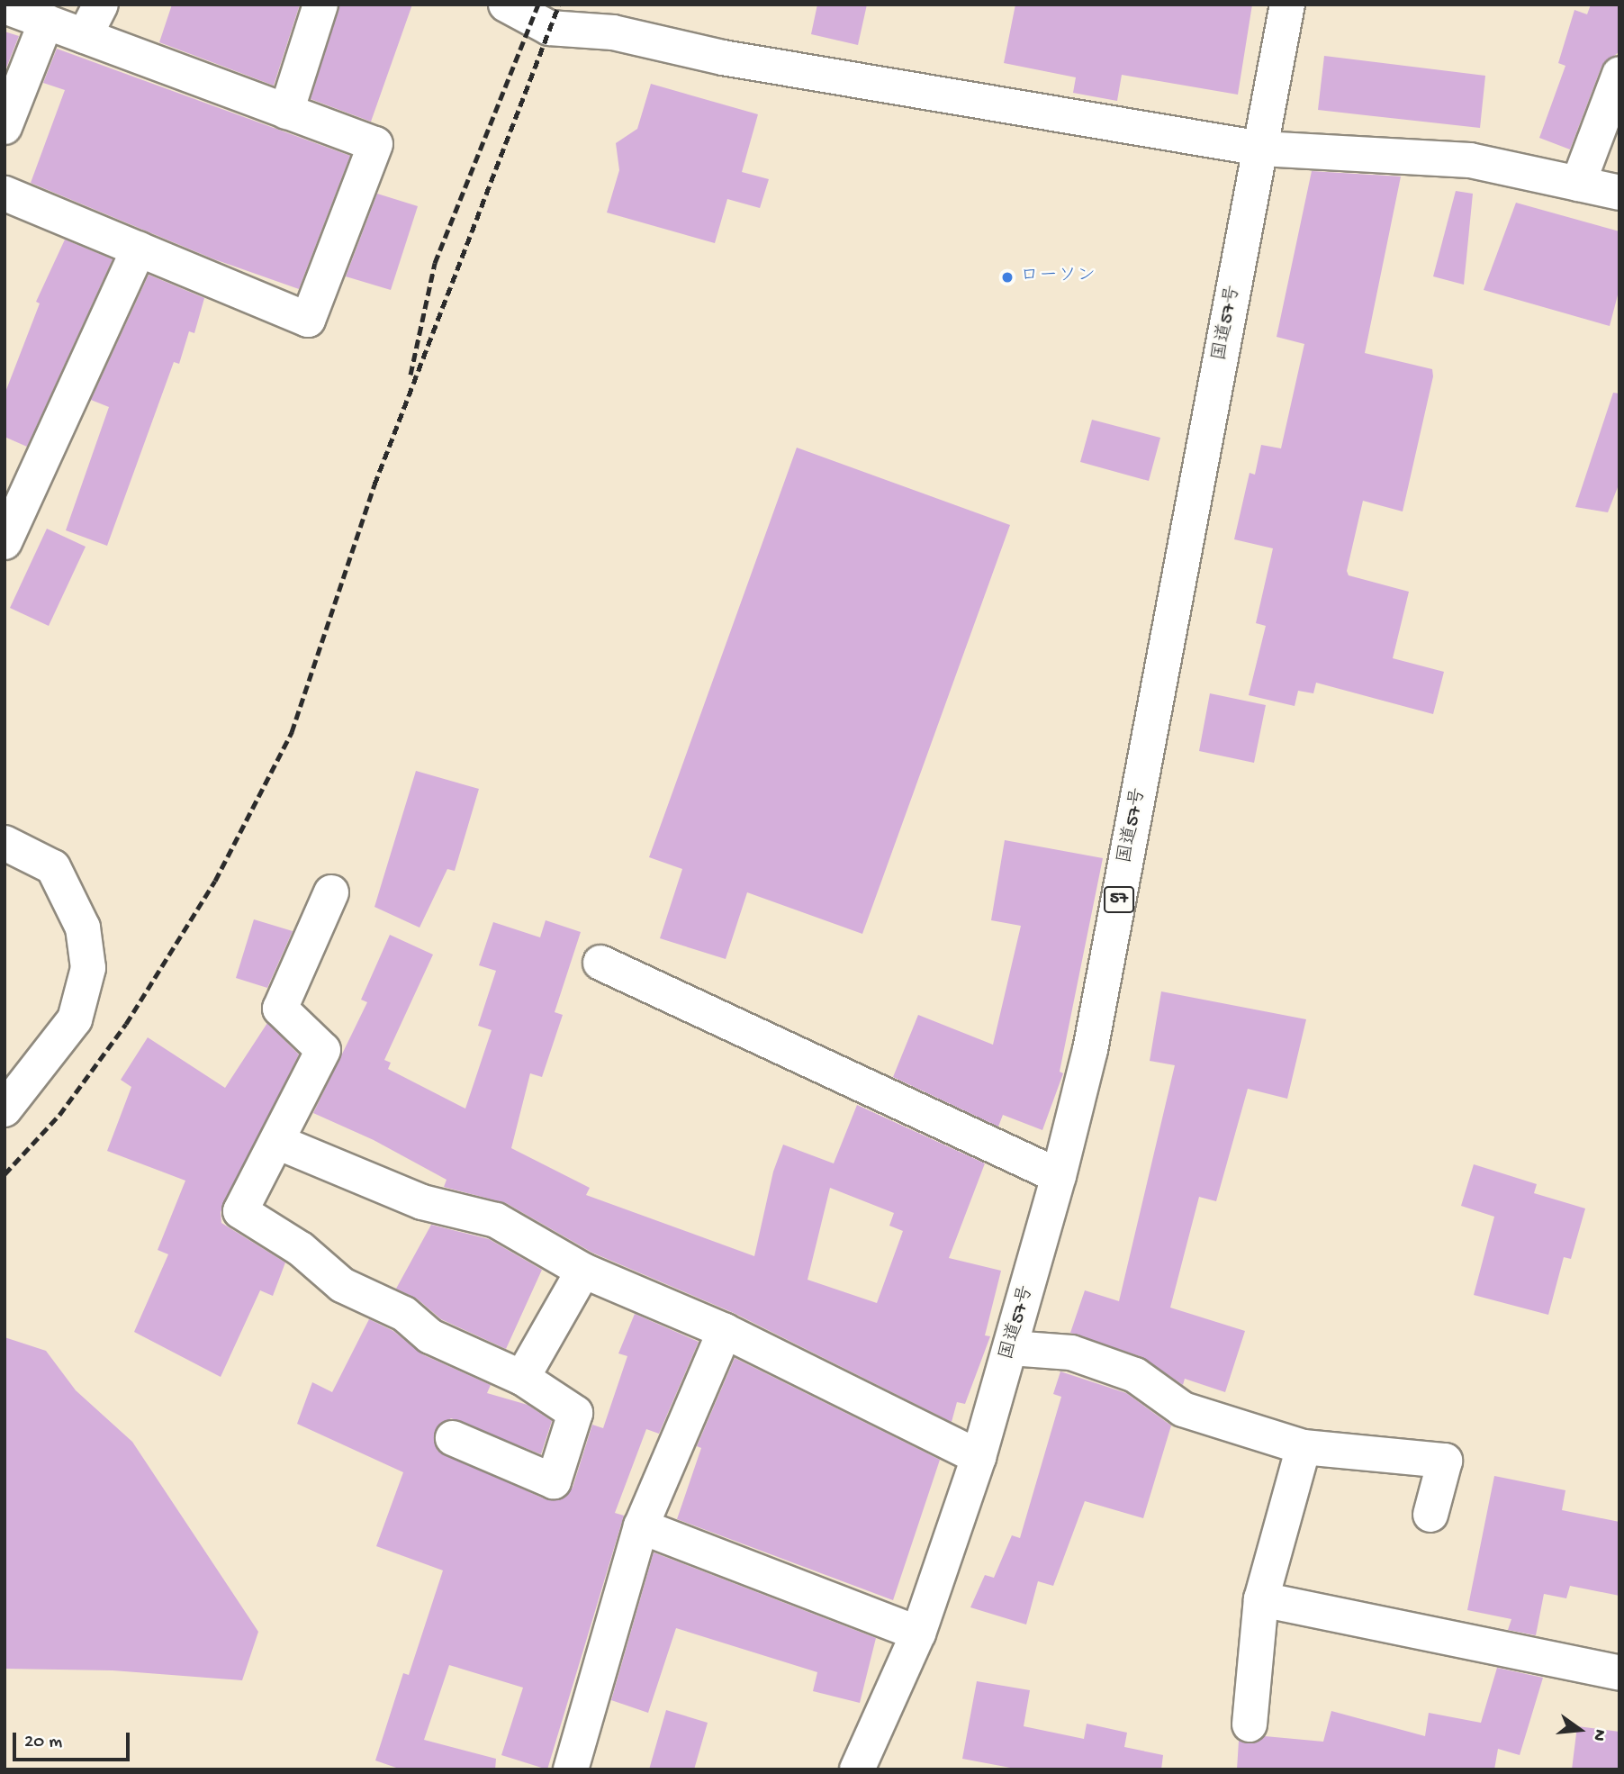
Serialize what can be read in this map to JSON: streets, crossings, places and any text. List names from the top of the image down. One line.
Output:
{"streets":{"main road":["国道57号","57"]},"places":["ローソン"],"scale_bar":"20 m","north":"right"}
